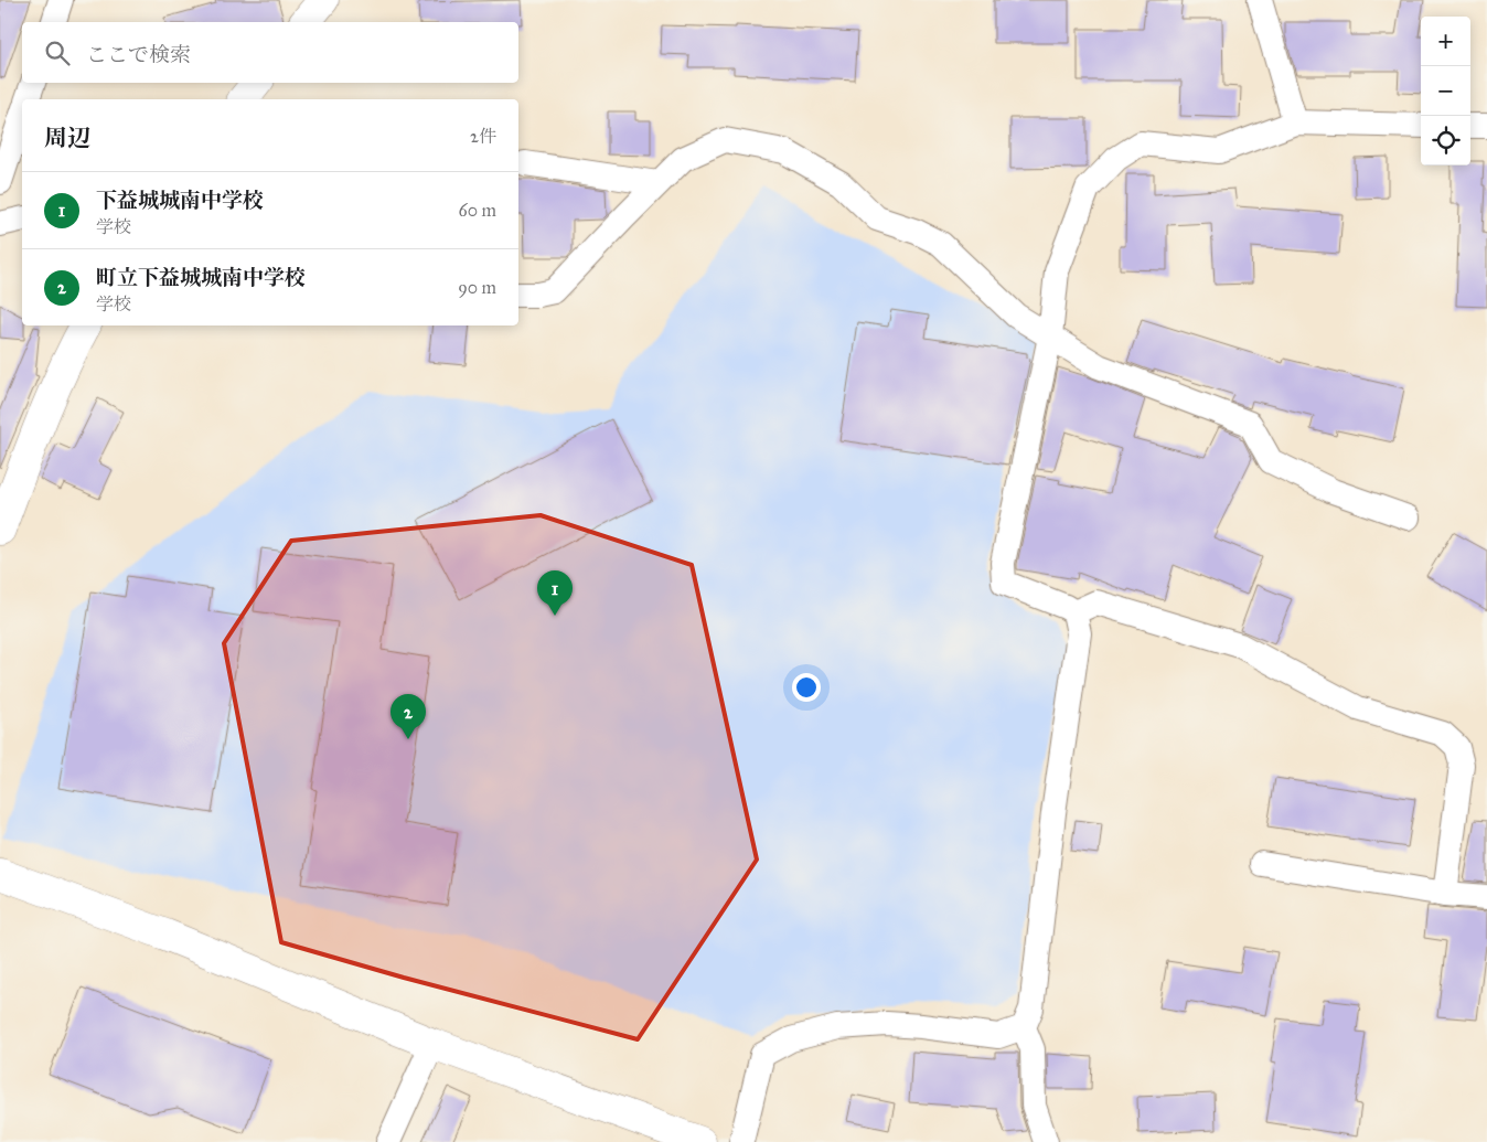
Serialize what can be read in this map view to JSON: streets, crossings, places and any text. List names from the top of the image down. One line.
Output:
{"page":{"map_buttons":["+","−"],"search":"ここで検索","heading":["周辺","2件"],"list":[{"mark":"1","name":"下益城城南中学校","note":"学校","value":"60 m"},{"mark":"2","name":"町立下益城城南中学校","note":"学校","value":"90 m"}],"pins":["1","2"]}}
